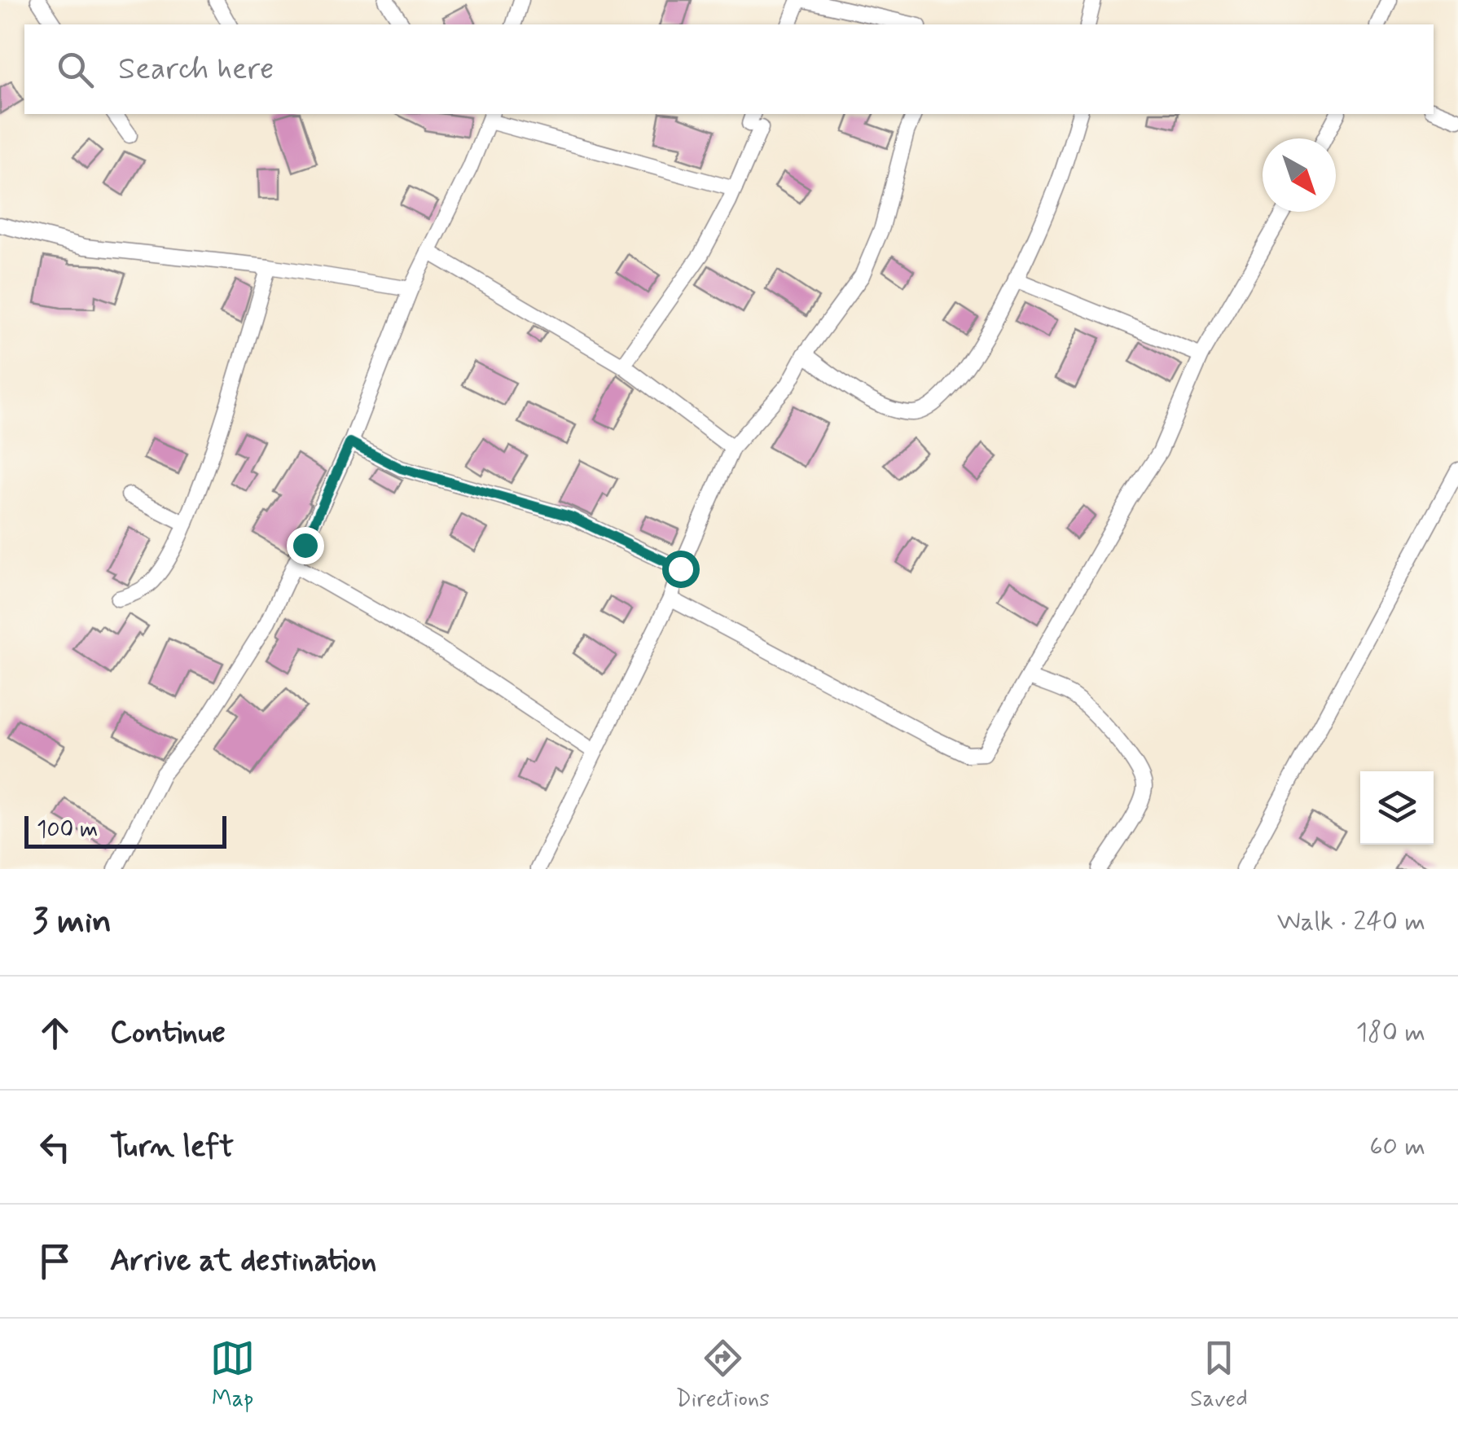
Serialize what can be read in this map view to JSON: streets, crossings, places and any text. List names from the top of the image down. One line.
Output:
{"scale_bar":"100 m","north":"bottom right","page":{"search":"Search here","scale":"100 m","heading":["3 min","Walk · 240 m"],"list":[["Continue","180 m"],["Turn left","60 m"],"Arrive at destination"],"nav":["Map","Directions","Saved"]}}
